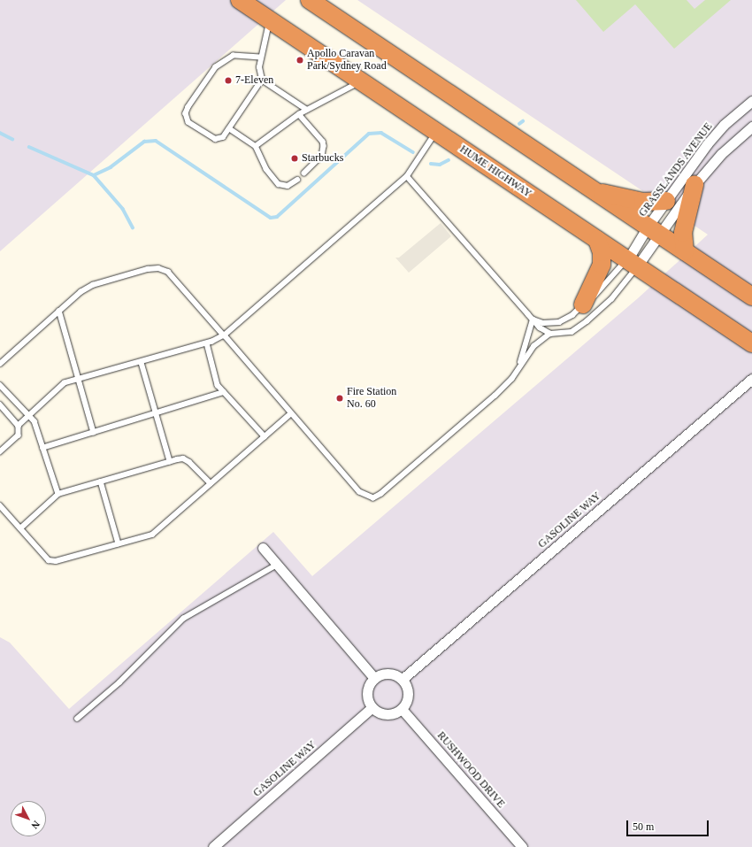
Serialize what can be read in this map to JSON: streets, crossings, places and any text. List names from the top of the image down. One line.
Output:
{"streets":{"highway":["HUME HIGHWAY"],"street":["GRASSLANDS AVENUE","GASOLINE WAY","RUSHWOOD DRIVE"]},"crossings":[["GRASSLANDS AVENUE","HUME HIGHWAY"],["GASOLINE WAY","RUSHWOOD DRIVE"]],"places":["Apollo Caravan Park/Sydney Road","7-Eleven","Starbucks","Fire Station No. 60"],"scale_bar":"50 m","north":"bottom right"}
